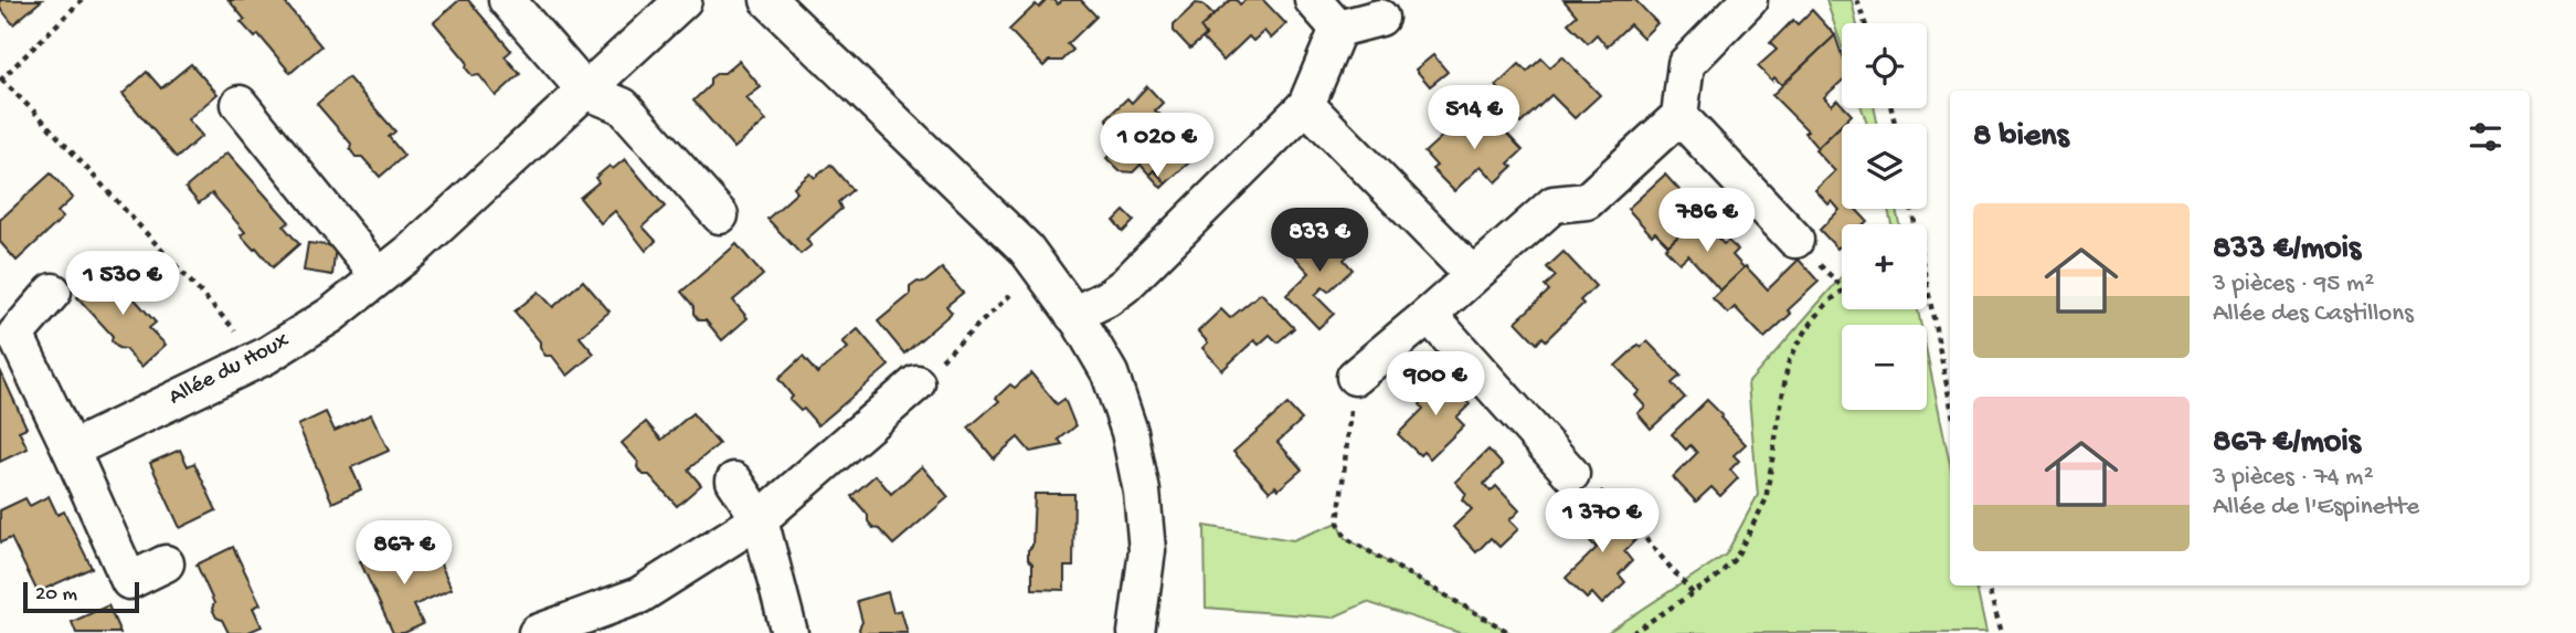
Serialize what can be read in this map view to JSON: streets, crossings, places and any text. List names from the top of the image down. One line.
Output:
{"streets":{"street":["Allée du Houx"]},"scale_bar":"20 m","page":{"map_buttons":["+","−"],"price":["514 €","1 020 €","786 €","833 €","1 530 €","900 €","1 370 €","867 €"],"heading":"8 biens","list":[{"name":"833 €/mois","note":"3 pièces · 95 m² · Allée des Castillons"},{"name":"867 €/mois","note":"3 pièces · 74 m² · Allée de l'Espinette"}],"scale":"20 m"}}
